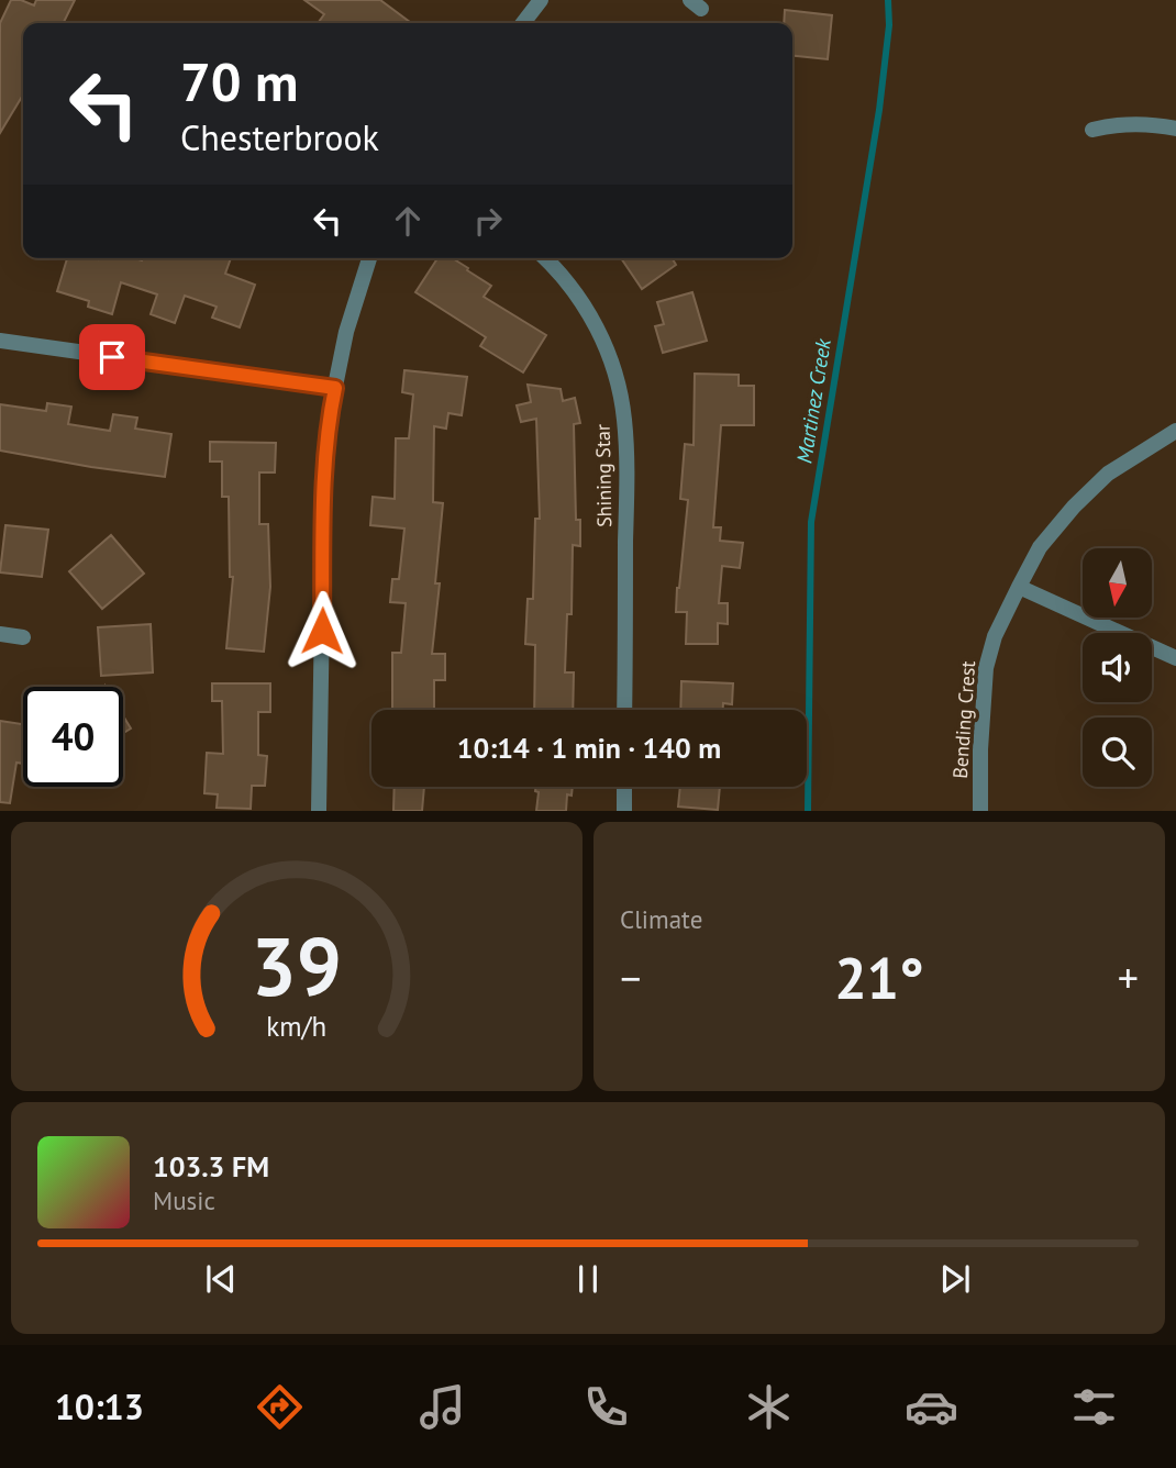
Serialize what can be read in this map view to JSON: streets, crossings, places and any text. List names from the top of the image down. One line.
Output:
{"streets":{"street":["Shining Star","Bending Crest"]},"water":["Martinez Creek"],"north":"bottom","page":{"turn":["70 m","Chesterbrook"],"limit":"40","trip":"10:14 · 1 min · 140 m","tile":"Climate","heat":["−","21°","+"],"song":["103.3 FM","Music"],"tabs":"10:13","gauge":["39","km/h"]}}
